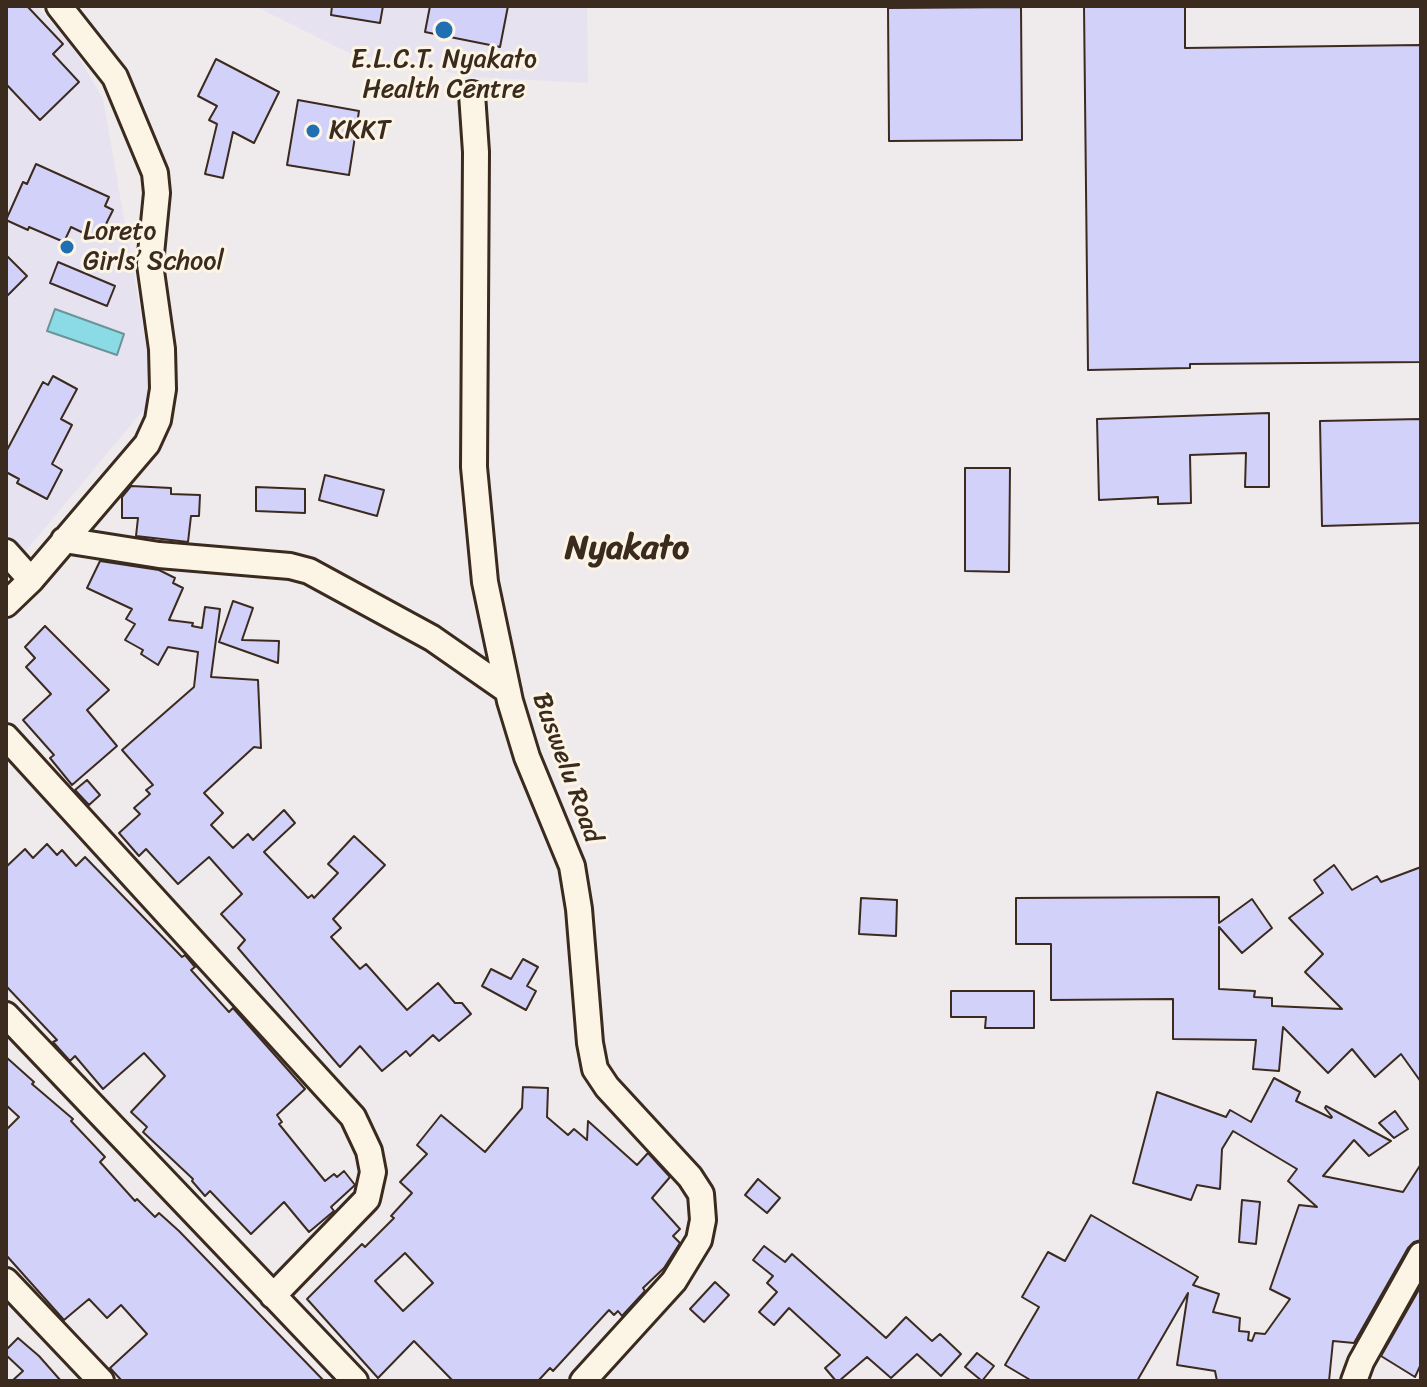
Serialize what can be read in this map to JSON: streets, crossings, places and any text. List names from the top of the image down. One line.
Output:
{"streets":{"street":["Buswelu Road"]},"districts":["Nyakato"],"places":["E.L.C.T. Nyakato Health Centre","KKKT","Loreto Girls’ School"]}
